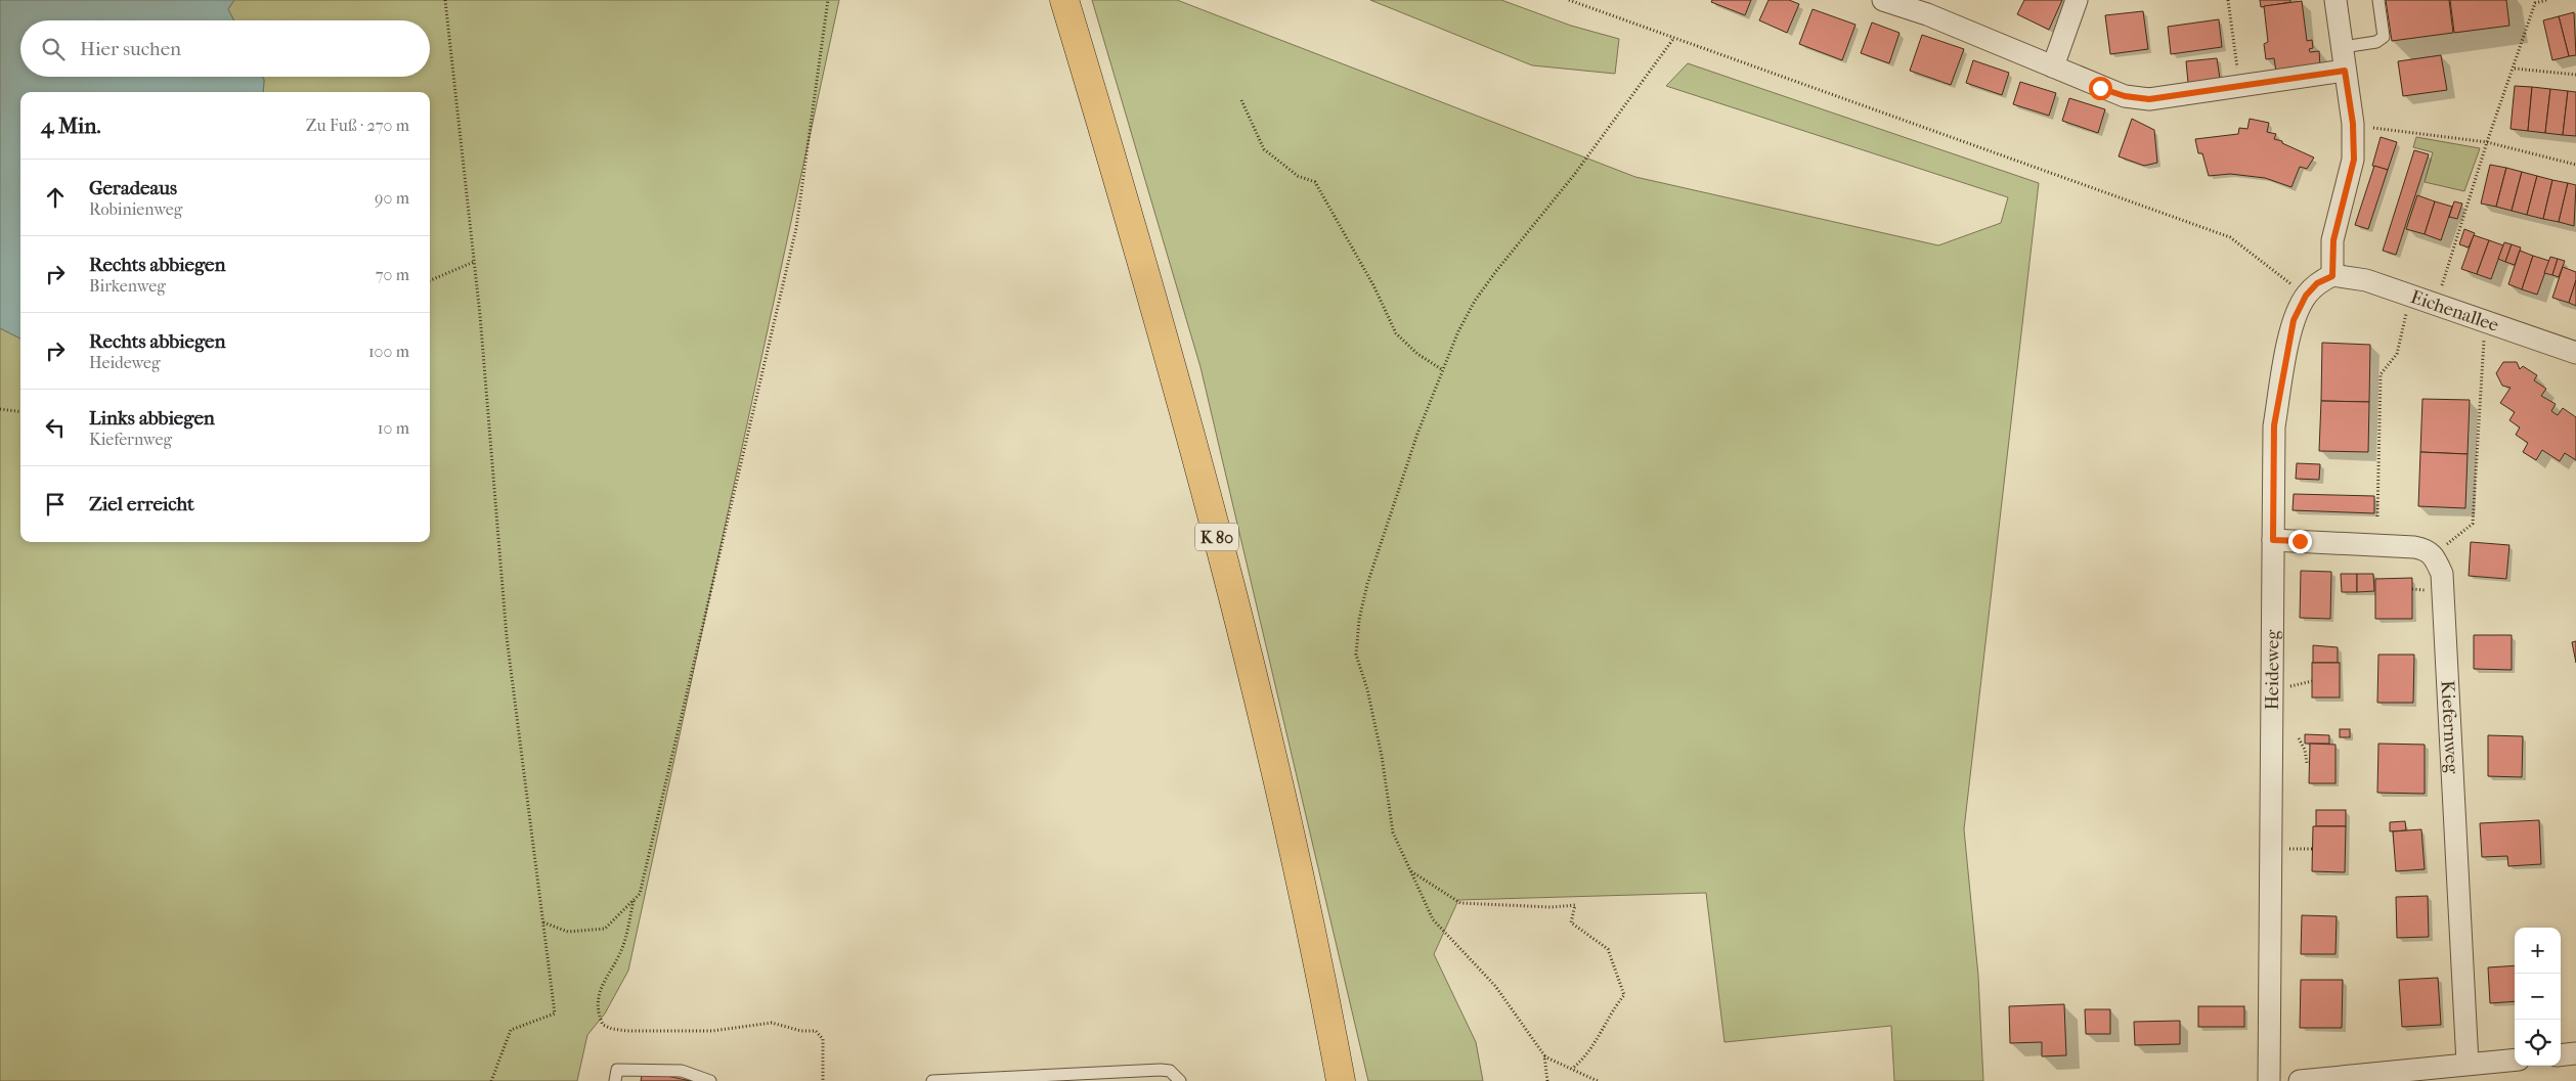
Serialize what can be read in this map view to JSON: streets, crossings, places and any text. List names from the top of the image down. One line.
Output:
{"streets":{"highway":["K 80"],"street":["Eichenallee","Heideweg","Kiefernweg"]},"crossings":[["Eichenallee","Heideweg"],["Heideweg","Kiefernweg"]],"page":{"search":"Hier suchen","heading":["4 Min.","Zu Fuß · 270 m"],"list":[["Geradeaus","Robinienweg","90 m"],["Rechts abbiegen","Birkenweg","70 m"],["Rechts abbiegen","Heideweg","100 m"],["Links abbiegen","Kiefernweg","10 m"],"Ziel erreicht"],"map_buttons":["+","−"]}}
